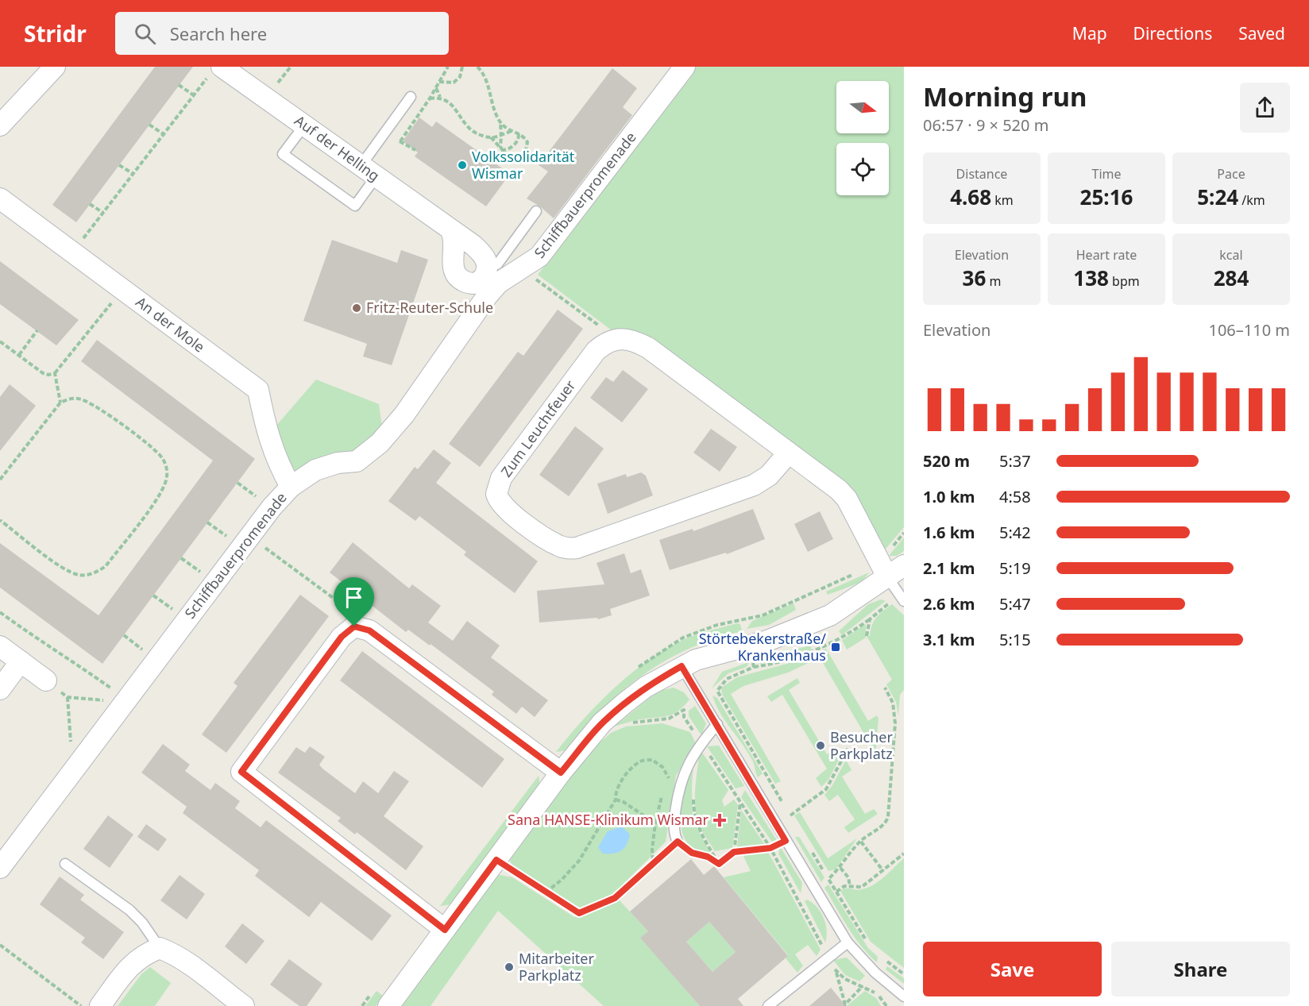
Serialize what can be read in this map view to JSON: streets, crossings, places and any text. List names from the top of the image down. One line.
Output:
{"streets":{"street":["Auf der Helling","Schiffbauerpromenade","An der Mole","Zum Leuchtfeuer"]},"crossings":[["Auf der Helling","Schiffbauerpromenade"],["Schiffbauerpromenade","An der Mole"]],"places":{"other":["Volkssolidarität Wismar","Fritz-Reuter-Schule","Besucher Parkplatz","Mitarbeiter Parkplatz"],"transit":["Störtebekerstraße/ Krankenhaus"],"health":["Sana HANSE-Klinikum Wismar"]},"north":"right","page":{"header":"Stridr","search":"Search here","nav":["Map","Directions","Saved"],"heading":["Morning run","06:57 · 9 × 520 m"],"stats":[["Distance","4.68 km"],["Time","25:16"],["Pace","5:24 /km"],["Elevation","36 m"],["Heart rate","138 bpm"],["kcal","284"]],"chart":["Elevation","106–110 m"],"list":[{"name":"520 m","note":"5:37"},{"name":"1.0 km","note":"4:58"},{"name":"1.6 km","note":"5:42"},{"name":"2.1 km","note":"5:19"},{"name":"2.6 km","note":"5:47"},{"name":"3.1 km","note":"5:15"}],"buttons":["Save","Share"]}}
